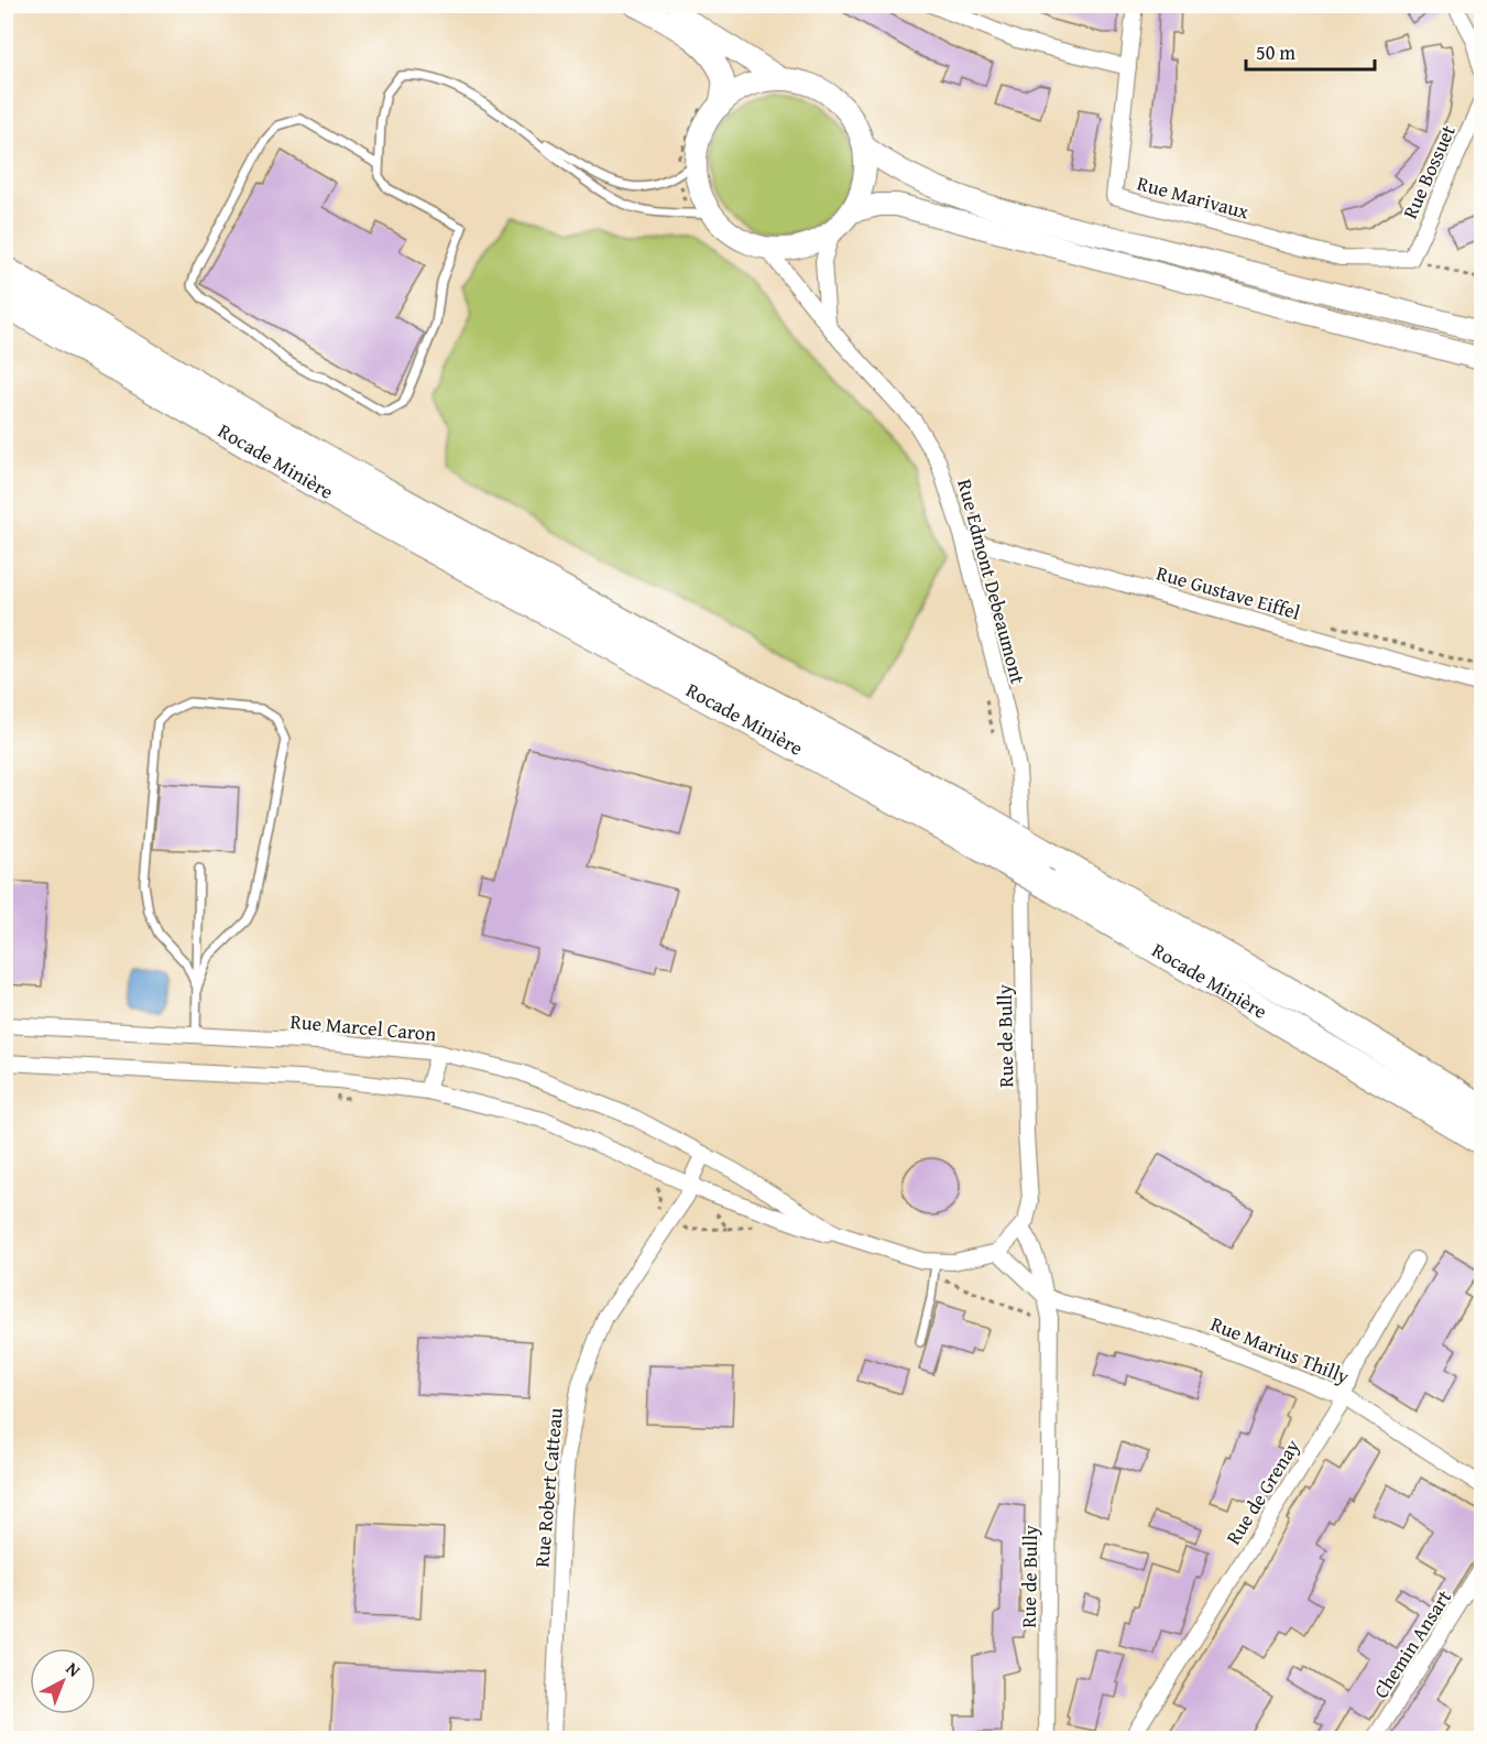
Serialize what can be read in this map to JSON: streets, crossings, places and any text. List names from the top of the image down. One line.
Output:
{"streets":{"highway":["Rocade Minière"],"street":["Rue Bossuet","Rue Marivaux","Rue Edmont Debeaumont","Rue Gustave Eiffel","Rue Marcel Caron","Rue de Bully","Rue Marius Thilly","Rue Robert Catteau","Rue de Grenay","Chemin Ansart"]},"crossings":[["Rue Bossuet","Rue Marivaux"],["Rue Edmont Debeaumont","Rue Gustave Eiffel"],["Rue Edmont Debeaumont","Rue de Bully"],["Rue Marcel Caron","Rue Robert Catteau"],["Rue de Bully","Rue Marius Thilly"],["Rue Marius Thilly","Rue de Grenay"]],"scale_bar":"50 m","north":"top right"}
